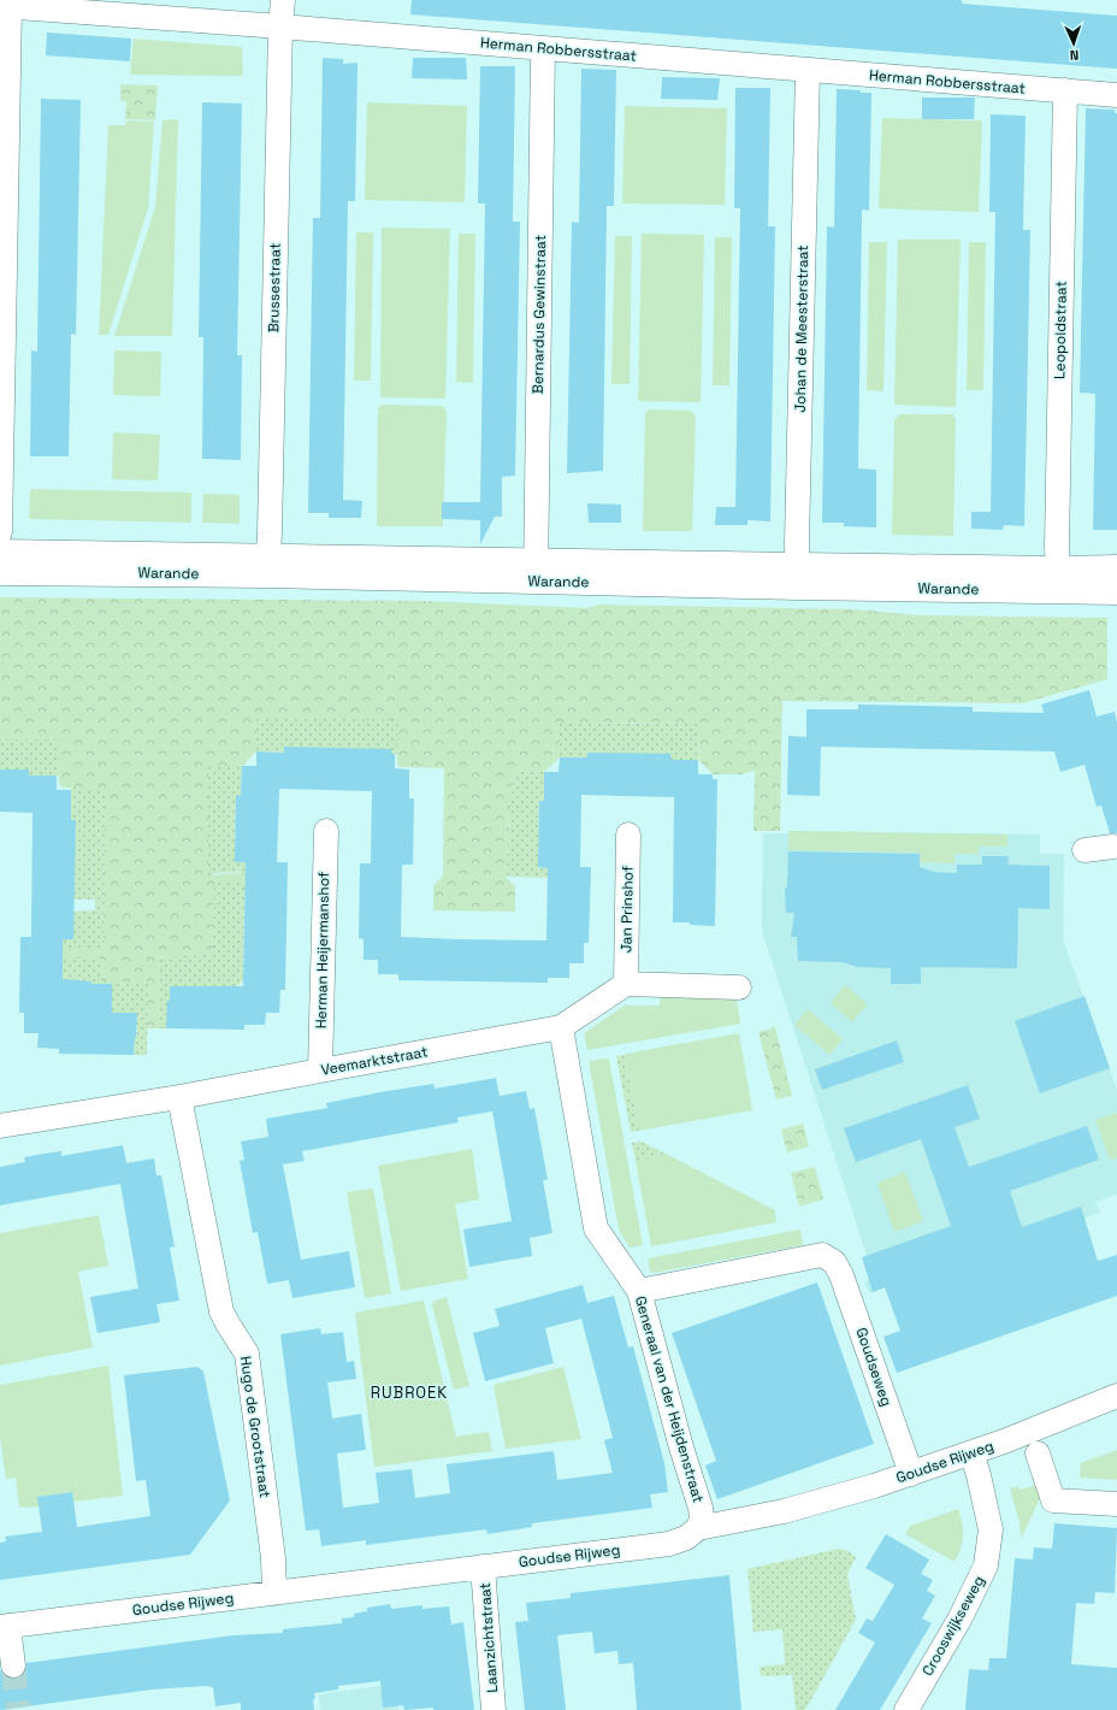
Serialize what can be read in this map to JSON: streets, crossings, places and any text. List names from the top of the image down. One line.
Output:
{"streets":{"street":["Herman Robbersstraat","Brussestraat","Bernardus Gewinstraat","Johan de Meesterstraat","Leopoldstraat","Warande","Jan Prinshof","Herman Heijermanshof","Veemarktstraat","Goudseweg","Generaal van der Heijdenstraat","Hugo de Grootstraat","Goudse Rijweg","Crooswijkseweg","Laanzichtstraat"]},"crossings":[["Herman Robbersstraat","Brussestraat"],["Herman Robbersstraat","Bernardus Gewinstraat"],["Herman Robbersstraat","Johan de Meesterstraat"],["Herman Robbersstraat","Leopoldstraat"],["Brussestraat","Warande"],["Bernardus Gewinstraat","Warande"],["Johan de Meesterstraat","Warande"],["Leopoldstraat","Warande"],["Jan Prinshof","Veemarktstraat"],["Herman Heijermanshof","Veemarktstraat"],["Veemarktstraat","Generaal van der Heijdenstraat"],["Veemarktstraat","Hugo de Grootstraat"],["Goudseweg","Generaal van der Heijdenstraat"],["Goudseweg","Goudse Rijweg"],["Generaal van der Heijdenstraat","Goudse Rijweg"],["Hugo de Grootstraat","Goudse Rijweg"],["Goudse Rijweg","Crooswijkseweg"],["Goudse Rijweg","Laanzichtstraat"]],"districts":["RUBROEK"],"north":"bottom"}
